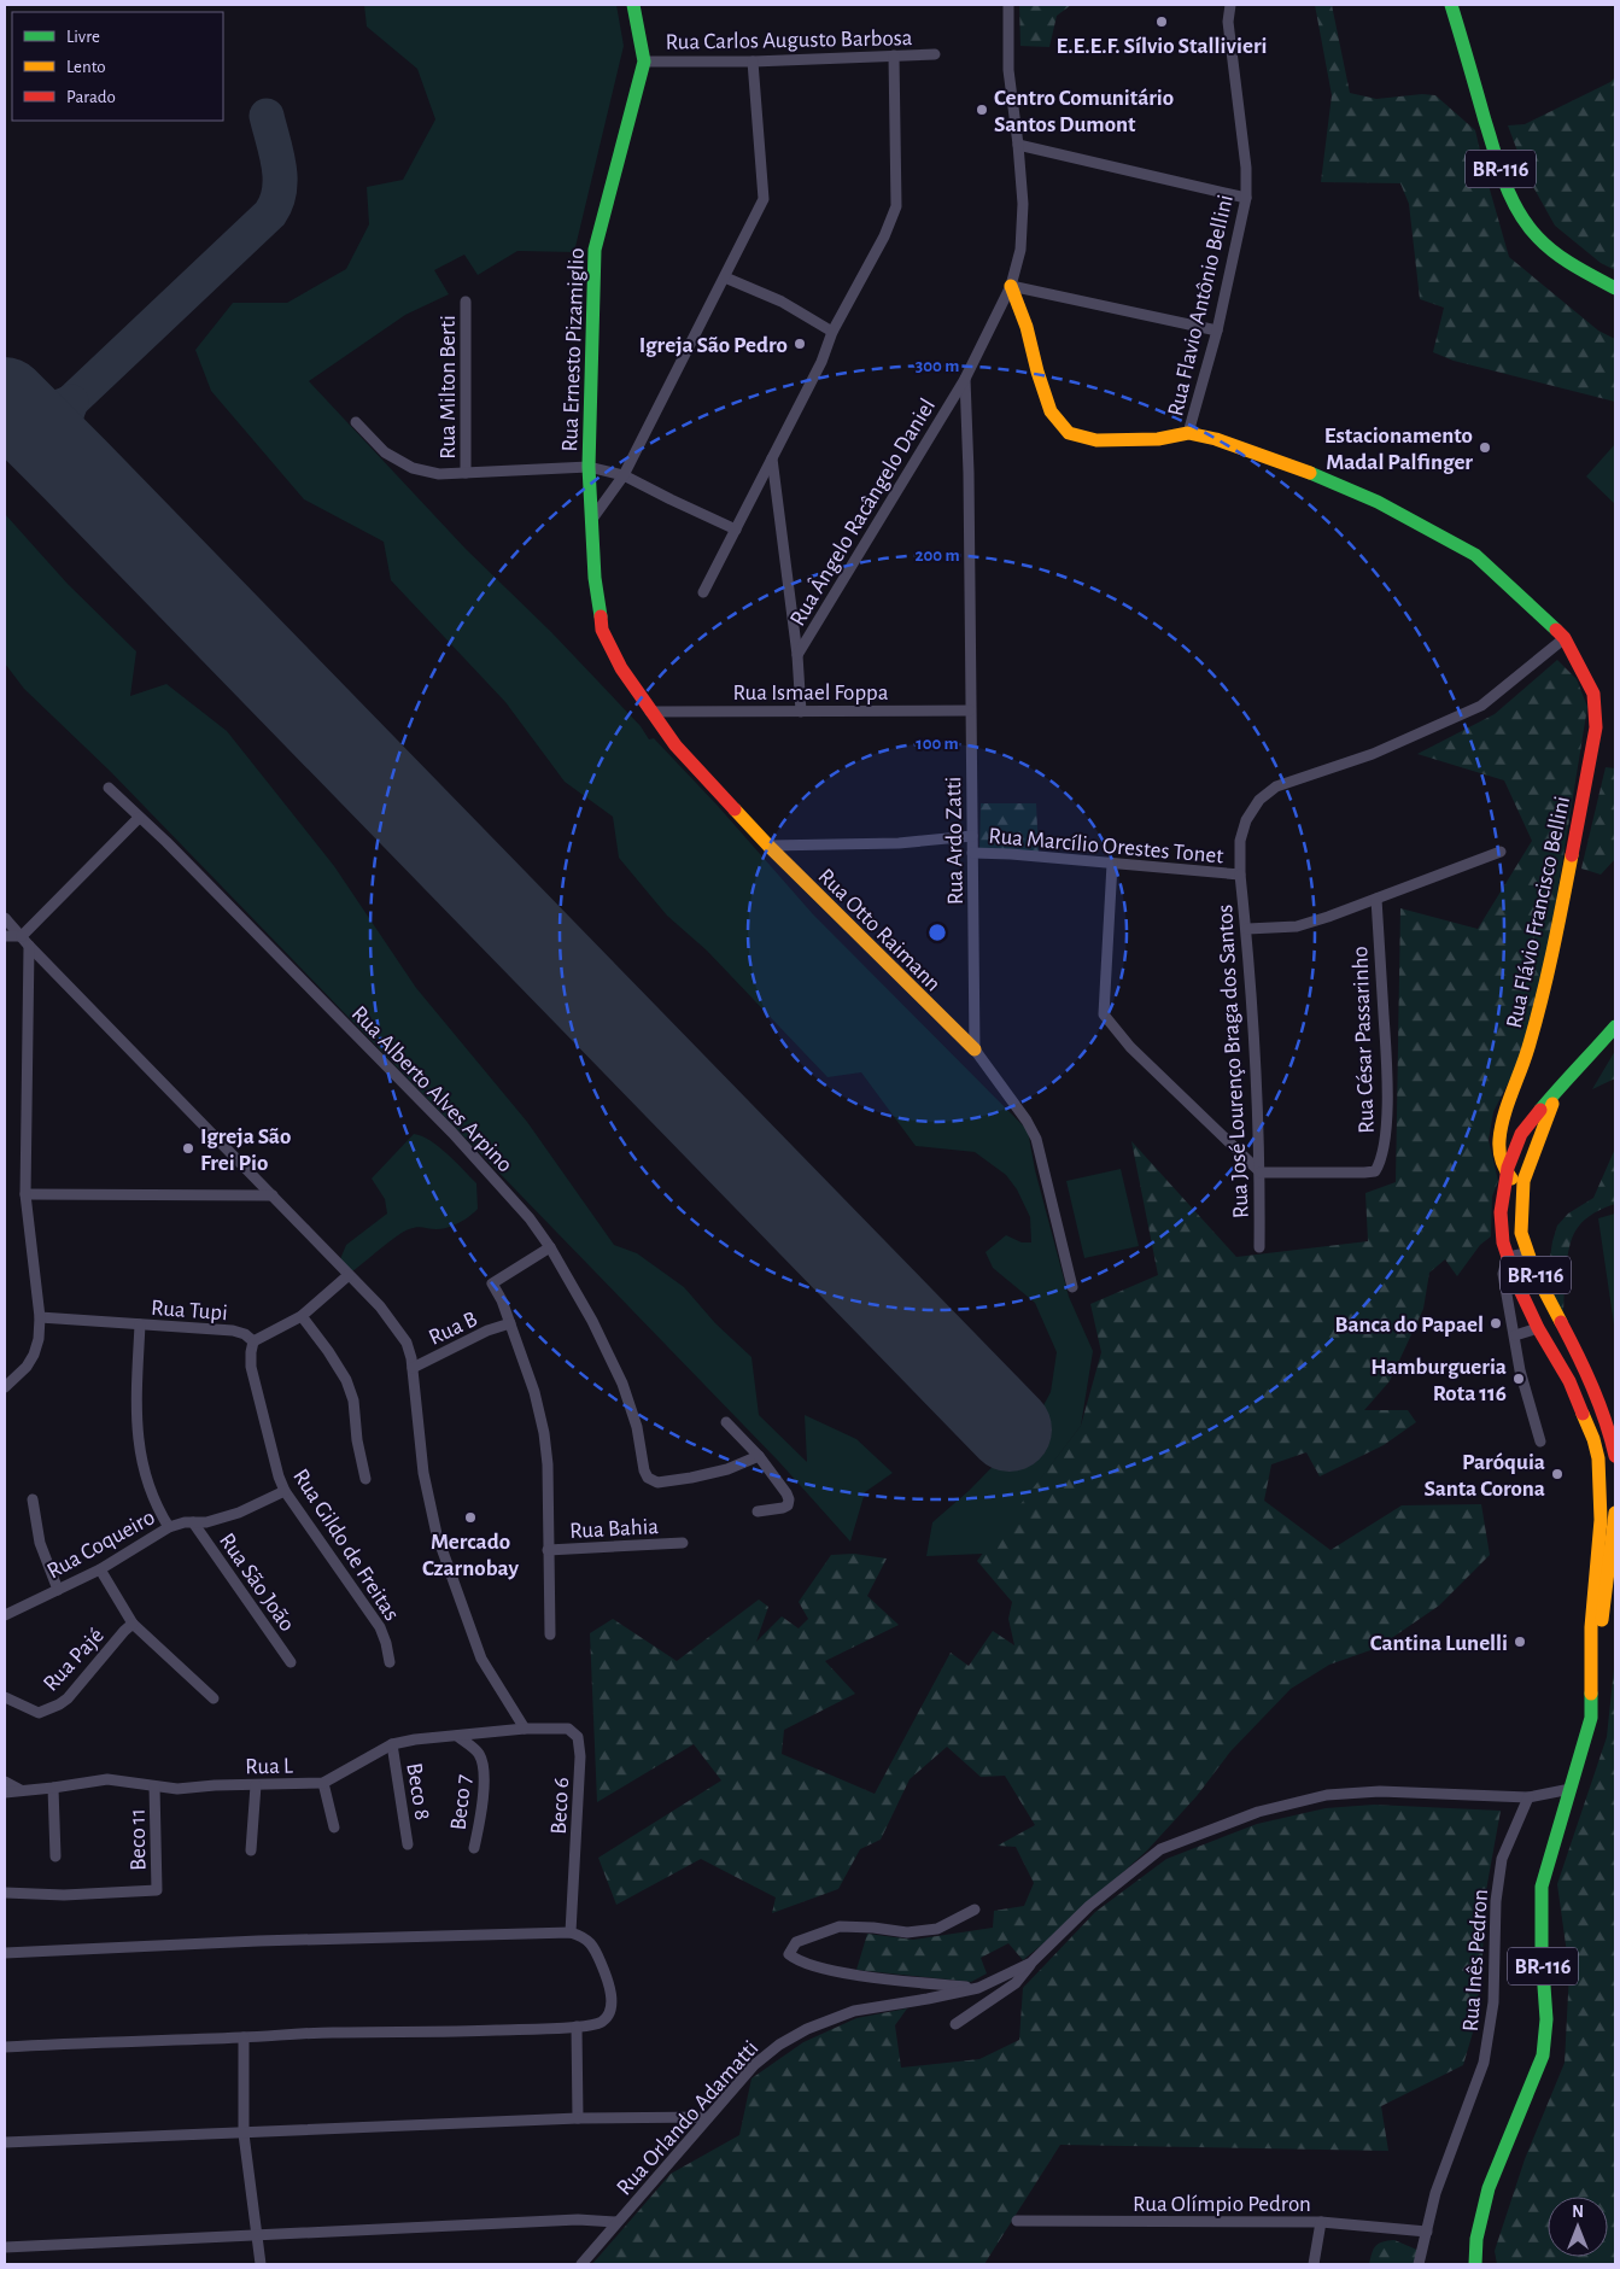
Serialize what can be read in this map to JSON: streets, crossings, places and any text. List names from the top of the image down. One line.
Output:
{"streets":{"street":["Rua Carlos Augusto Barbosa","BR-116","Rua Flavio Antônio Bellini","Rua Ernesto Pizamiglio","Rua Milton Berti","Rua Ângelo Racângelo Daniel","Rua Ismael Foppa","Rua Ardo Zatti","Rua Marcílio Orestes Tonet","Rua Flávio Francisco Bellini","Rua Otto Raimann","Rua César Passarinho","Rua José Lourenço Braga dos Santos","Rua Alberto Alves Arpino","Rua Tupi","Rua B","Rua Bahia","Rua Coqueiro","Rua Gildo de Freitas","Rua São João","Rua Pajé","Rua L","Beco 8","Beco 7","Beco 6","Beco 11","Rua Inês Pedron","Rua Orlando Adamatti","Rua Olímpio Pedron"]},"crossings":[["Rua Carlos Augusto Barbosa","Rua Ernesto Pizamiglio"],["BR-116","Rua Flávio Francisco Bellini"],["BR-116","Rua Orlando Adamatti"],["Rua Flavio Antônio Bellini","Rua Flávio Francisco Bellini"],["Rua Ernesto Pizamiglio","Rua Otto Raimann"],["Rua Ângelo Racângelo Daniel","Rua Ardo Zatti"],["Rua Ângelo Racângelo Daniel","Rua Flávio Francisco Bellini"],["Rua Ismael Foppa","Rua Ardo Zatti"],["Rua Ismael Foppa","Rua Otto Raimann"],["Rua Ardo Zatti","Rua Marcílio Orestes Tonet"],["Rua Ardo Zatti","Rua Otto Raimann"],["Rua Marcílio Orestes Tonet","Rua Flávio Francisco Bellini"],["Rua Marcílio Orestes Tonet","Rua José Lourenço Braga dos Santos"],["Rua César Passarinho","Rua José Lourenço Braga dos Santos"],["Rua Alberto Alves Arpino","Rua B"],["Rua Tupi","Rua Gildo de Freitas"],["Rua Coqueiro","Rua Gildo de Freitas"],["Rua Coqueiro","Rua São João"],["Rua L","Beco 8"],["Rua L","Beco 7"],["Rua L","Beco 6"],["Rua L","Beco 11"],["Rua Inês Pedron","Rua Orlando Adamatti"],["Rua Inês Pedron","Rua Olímpio Pedron"]],"places":["E.E.E.F. Sílvio Stallivieri","Centro Comunitário Santos Dumont","Igreja São Pedro","Estacionamento Madal Palfinger","Igreja São Frei Pio","Banca do Papael","Hamburgueria Rota 116","Paróquia Santa Corona","Mercado Czarnobay","Cantina Lunelli"],"legend":["Livre","Lento","Parado"],"north":"top","rings":["300 m","200 m","100 m"]}
